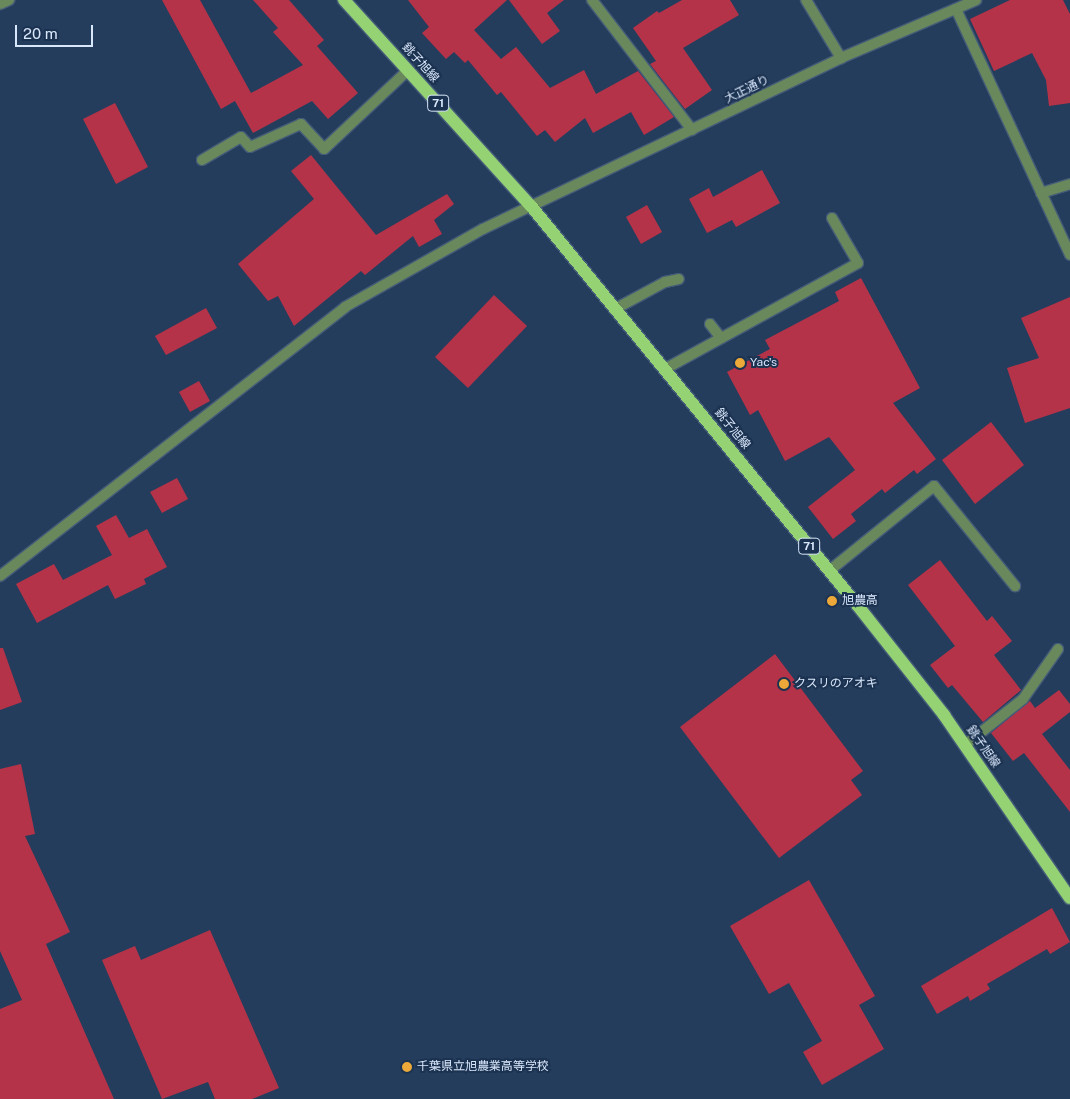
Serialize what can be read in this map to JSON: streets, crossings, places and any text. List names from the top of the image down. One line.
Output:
{"streets":{"main road":["銚子旭線","71"],"street":["大正通り"]},"crossings":[["銚子旭線","大正通り"]],"places":["Yac's","旭農高","クスリのアオキ","千葉県立旭農業高等学校"],"scale_bar":"20 m"}
